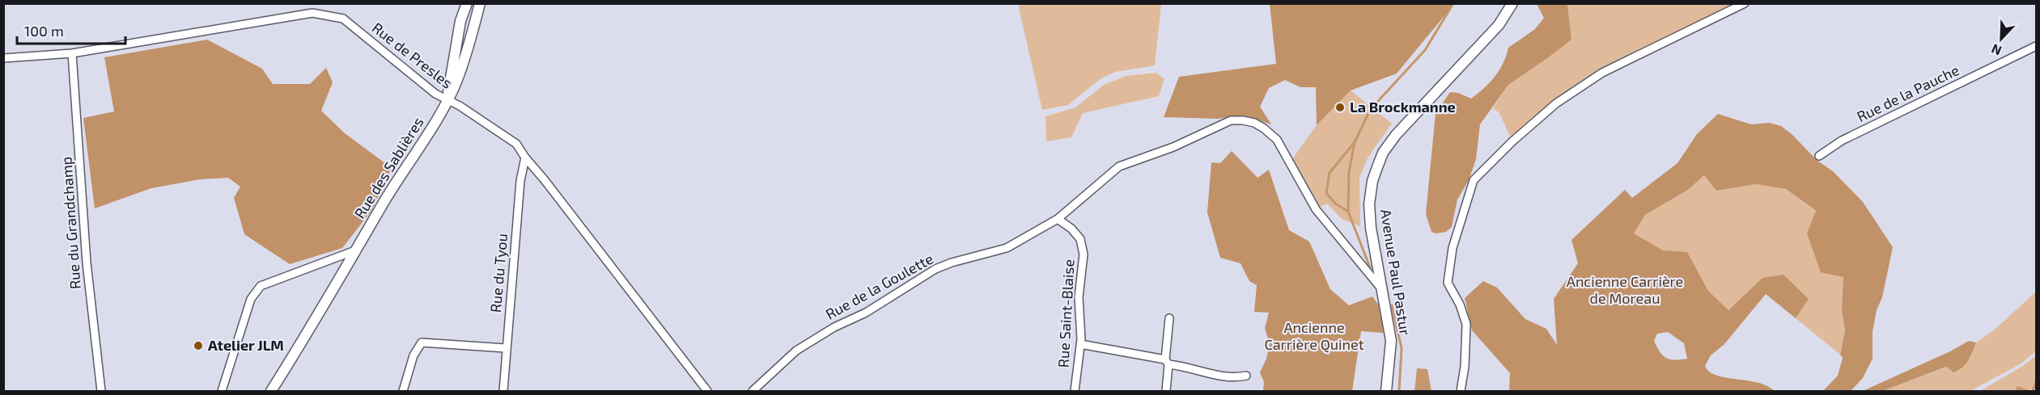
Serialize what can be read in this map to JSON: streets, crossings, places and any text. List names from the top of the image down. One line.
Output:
{"streets":{"main road":["Rue des Sablières","Avenue Paul Pastur"],"street":["Rue de Presles","Rue de la Pauche","Rue du Grandchamp","Rue du Tyou","Rue de la Goulette","Rue Saint-Blaise"]},"crossings":[["Rue de Presles","Rue des Sablières"],["Rue de Presles","Rue du Grandchamp"],["Rue de Presles","Rue du Tyou"],["Avenue Paul Pastur","Rue de la Goulette"],["Rue de la Goulette","Rue Saint-Blaise"]],"parks":["Ancienne Carrière de Moreau","Ancienne Carrière Quinet"],"places":["La Brockmanne","Atelier JLM"],"scale_bar":"100 m","north":"bottom left"}
